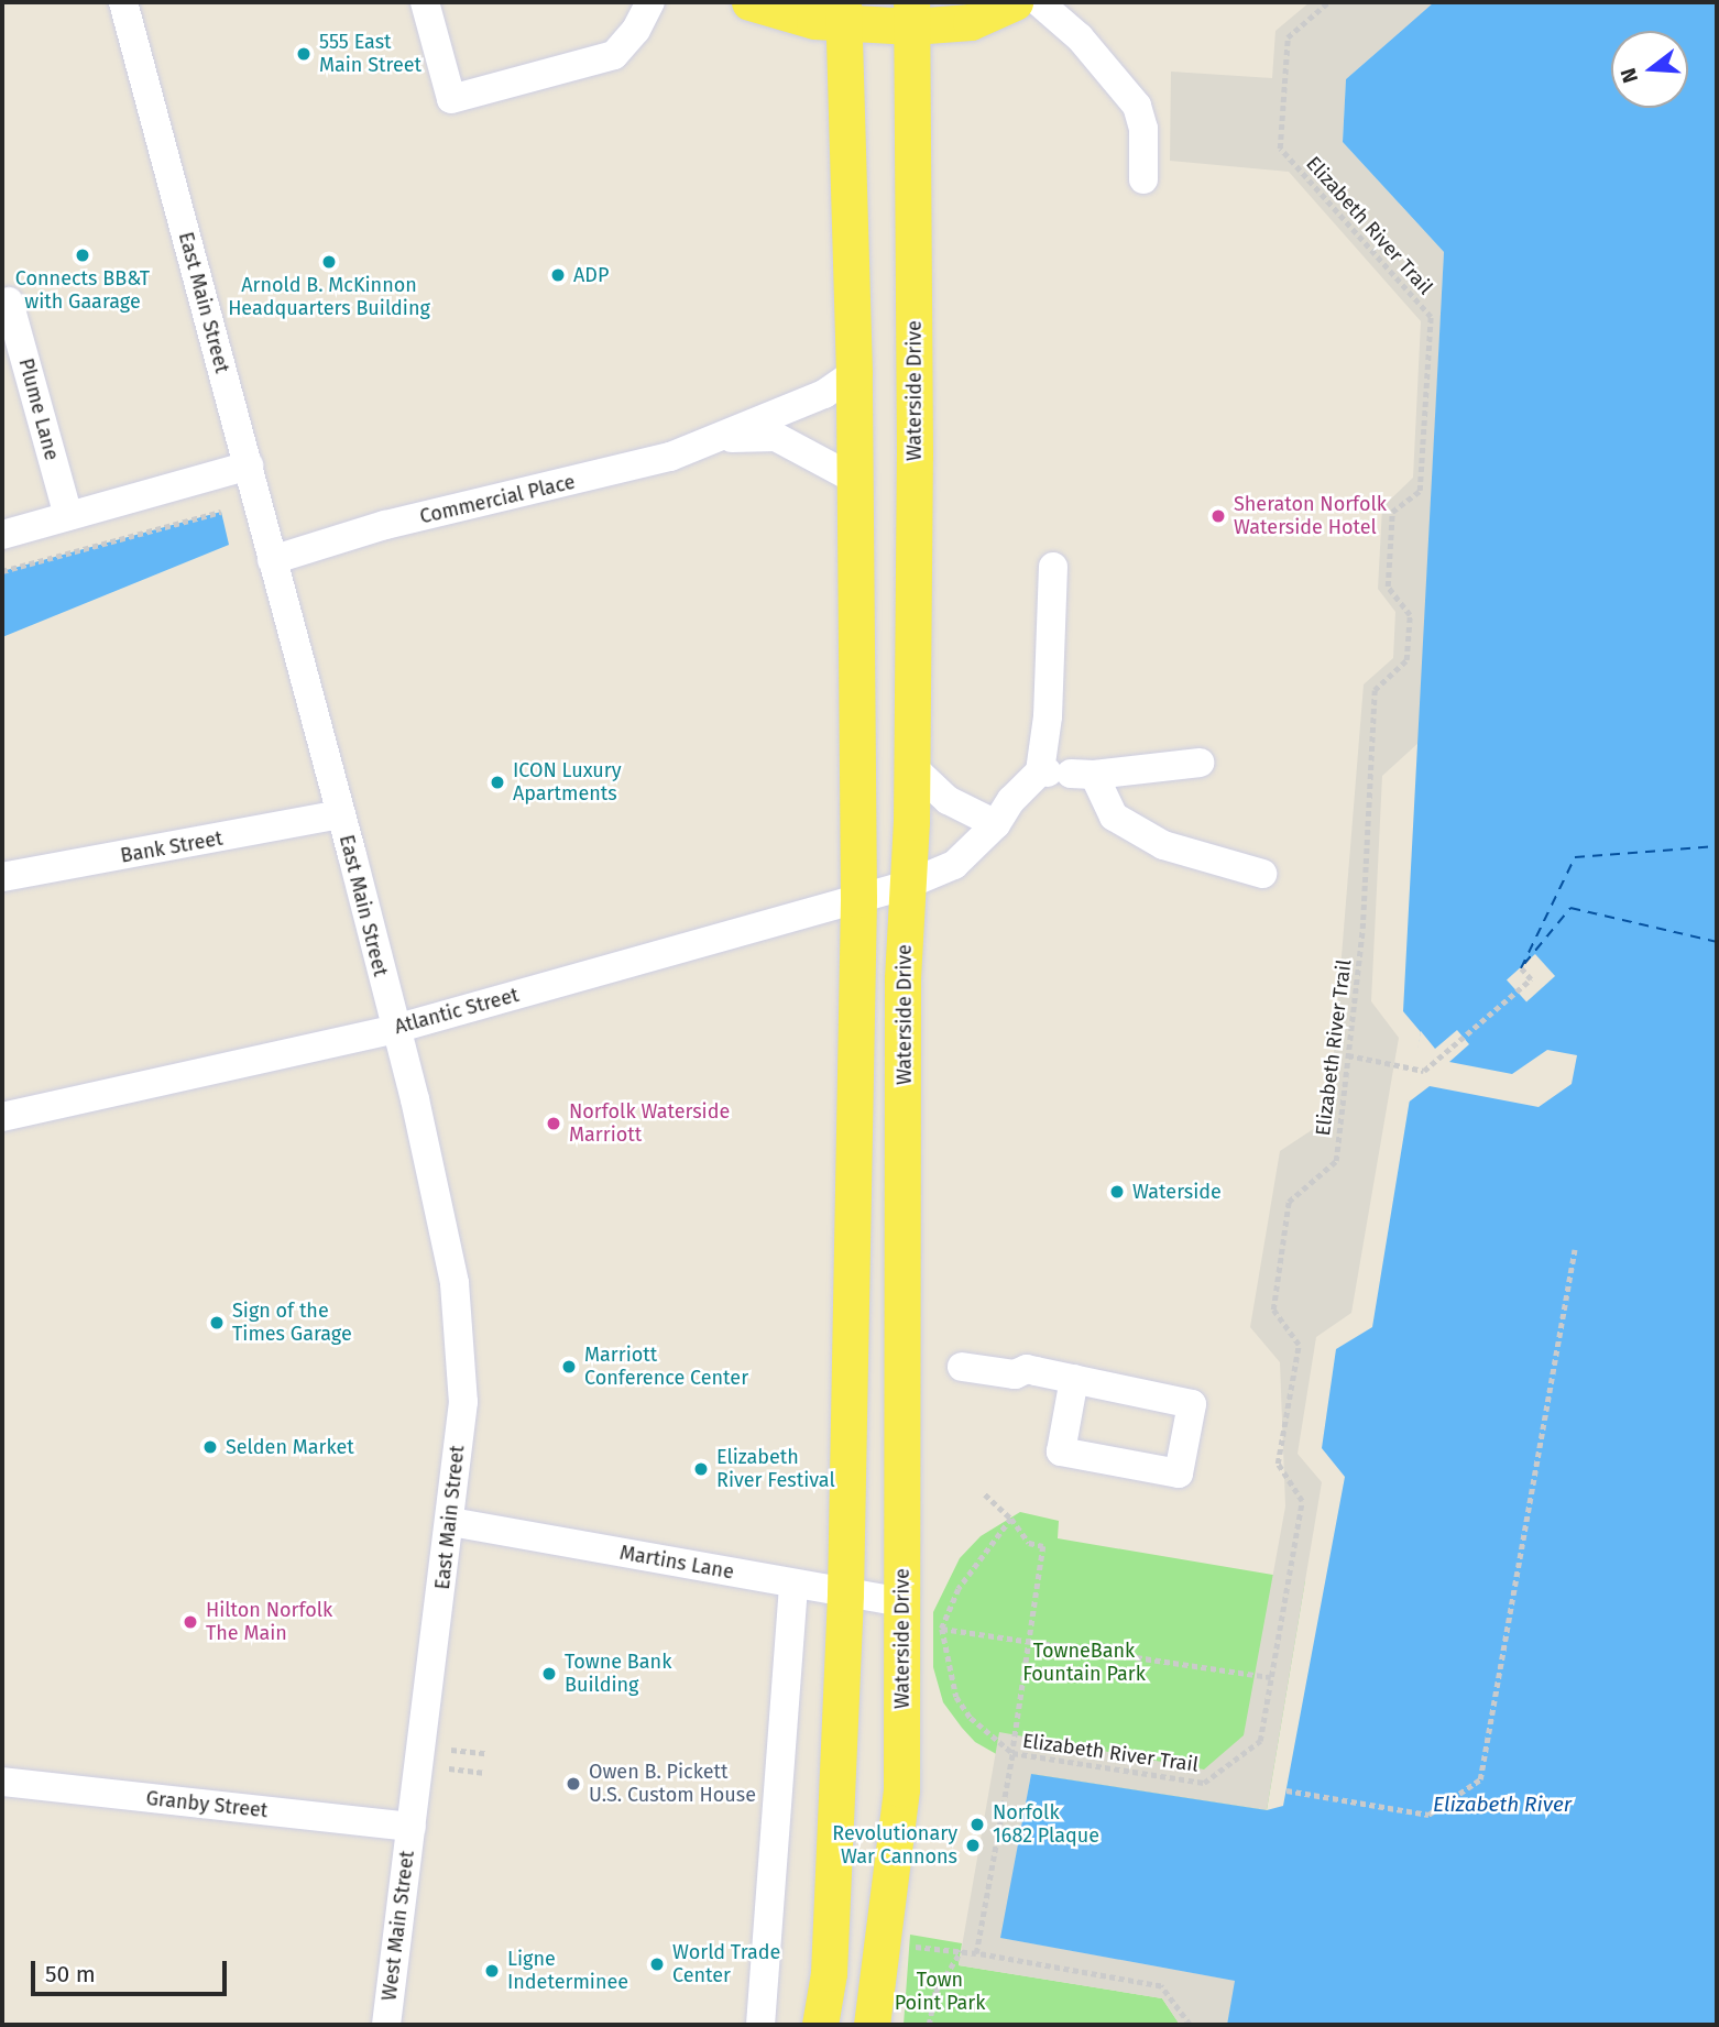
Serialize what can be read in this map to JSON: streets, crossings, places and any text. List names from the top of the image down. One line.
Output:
{"streets":{"main road":["Waterside Drive"],"street":["East Main Street","Plume Lane","Commercial Place","Bank Street","Atlantic Street","Martins Lane","Granby Street","West Main Street"],"path":["Elizabeth River Trail"]},"crossings":[["East Main Street","Commercial Place"],["East Main Street","Bank Street"],["East Main Street","Atlantic Street"],["East Main Street","Martins Lane"],["East Main Street","Granby Street"],["East Main Street","West Main Street"],["Waterside Drive","Atlantic Street"],["Waterside Drive","Martins Lane"],["Granby Street","West Main Street"]],"water":["Elizabeth River"],"parks":["TowneBank Fountain Park","Town Point Park"],"places":["555 East Main Street","Connects BB&T with Gaarage","Arnold B. McKinnon Headquarters Building","ADP","Sheraton Norfolk Waterside Hotel","ICON Luxury Apartments","Norfolk Waterside Marriott","Waterside","Sign of the Times Garage","Marriott Conference Center","Selden Market","Elizabeth River Festival","Hilton Norfolk The Main","Towne Bank Building","Owen B. Pickett U.S. Custom House","Norfolk 1682 Plaque","Revolutionary War Cannons","World Trade Center","Ligne Indeterminee"],"scale_bar":"50 m","north":"left"}
